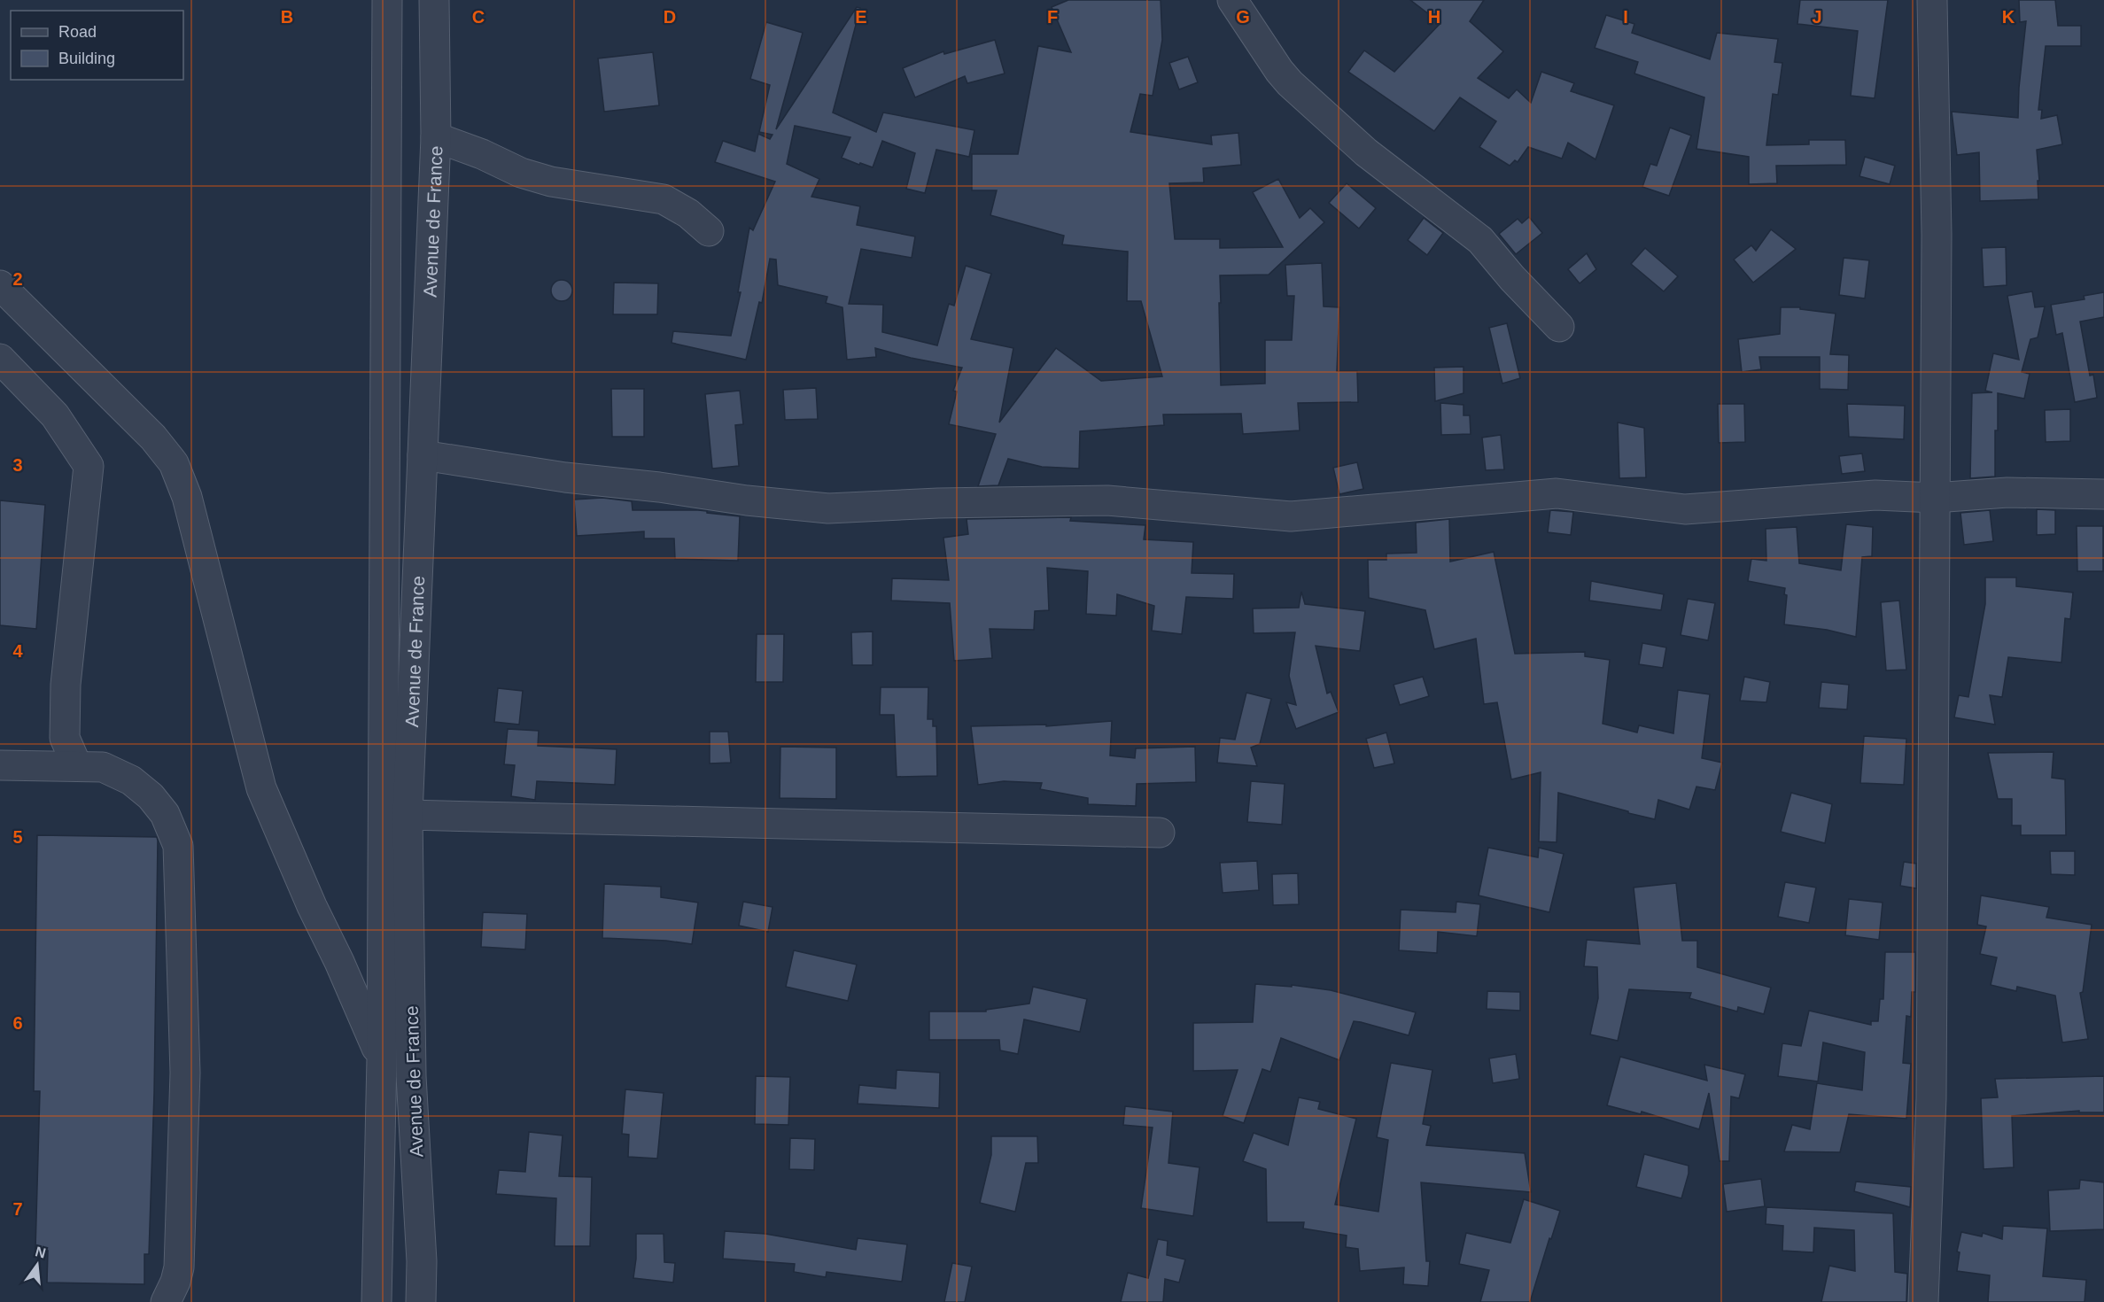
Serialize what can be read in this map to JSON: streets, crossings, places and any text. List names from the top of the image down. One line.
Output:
{"streets":{"street":["Avenue de France"]},"legend":["Road","Building"],"north":"top","grid":{"columns":["B","C","D","E","F","G","H","I","J","K"],"rows":["2","3","4","5","6","7"]}}
